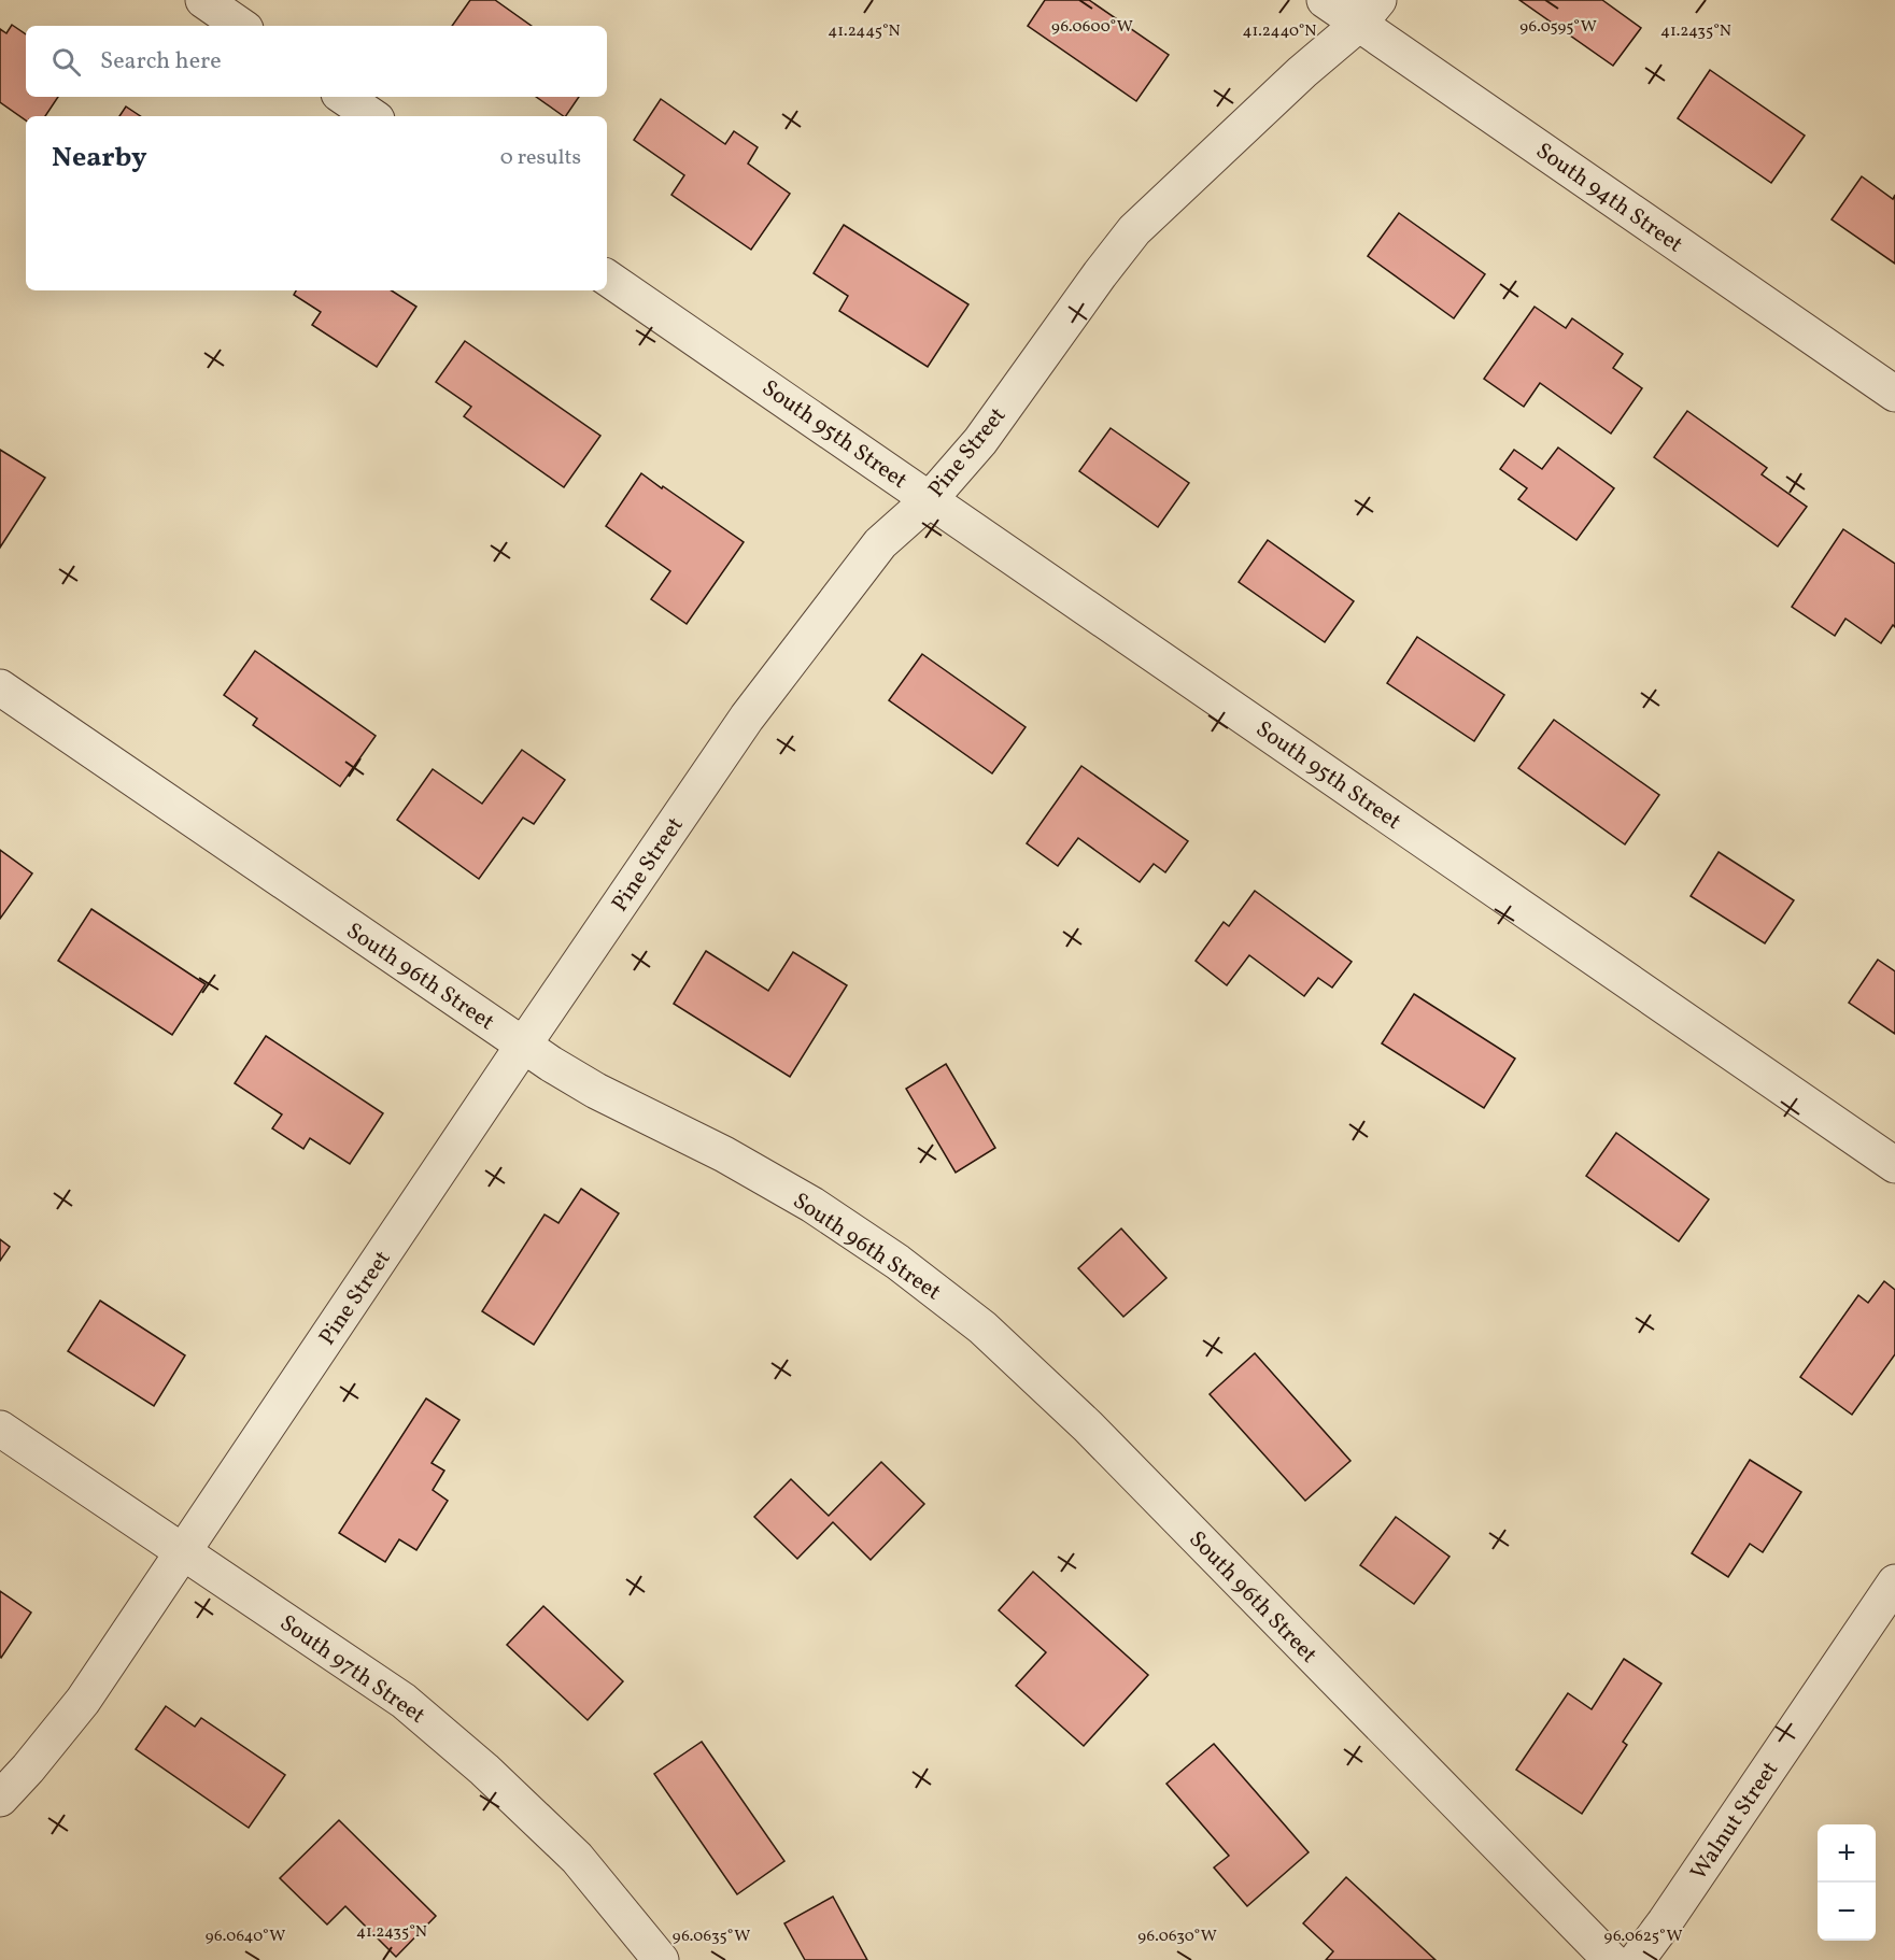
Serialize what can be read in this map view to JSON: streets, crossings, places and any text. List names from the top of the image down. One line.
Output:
{"streets":{"street":["South 94th Street","South 95th Street","Pine Street","South 96th Street","South 97th Street","Walnut Street"]},"crossings":[["South 94th Street","Pine Street"],["South 95th Street","Pine Street"],["Pine Street","South 96th Street"],["Pine Street","South 97th Street"]],"page":{"search":"Search here","heading":["Nearby","0 results"],"map_buttons":["+","−"]},"coordinates":["96.0595°W","96.0600°W","41.2445°N","41.2440°N","41.2435°N","96.0640°W","96.0635°W","96.0630°W","96.0625°W"]}
